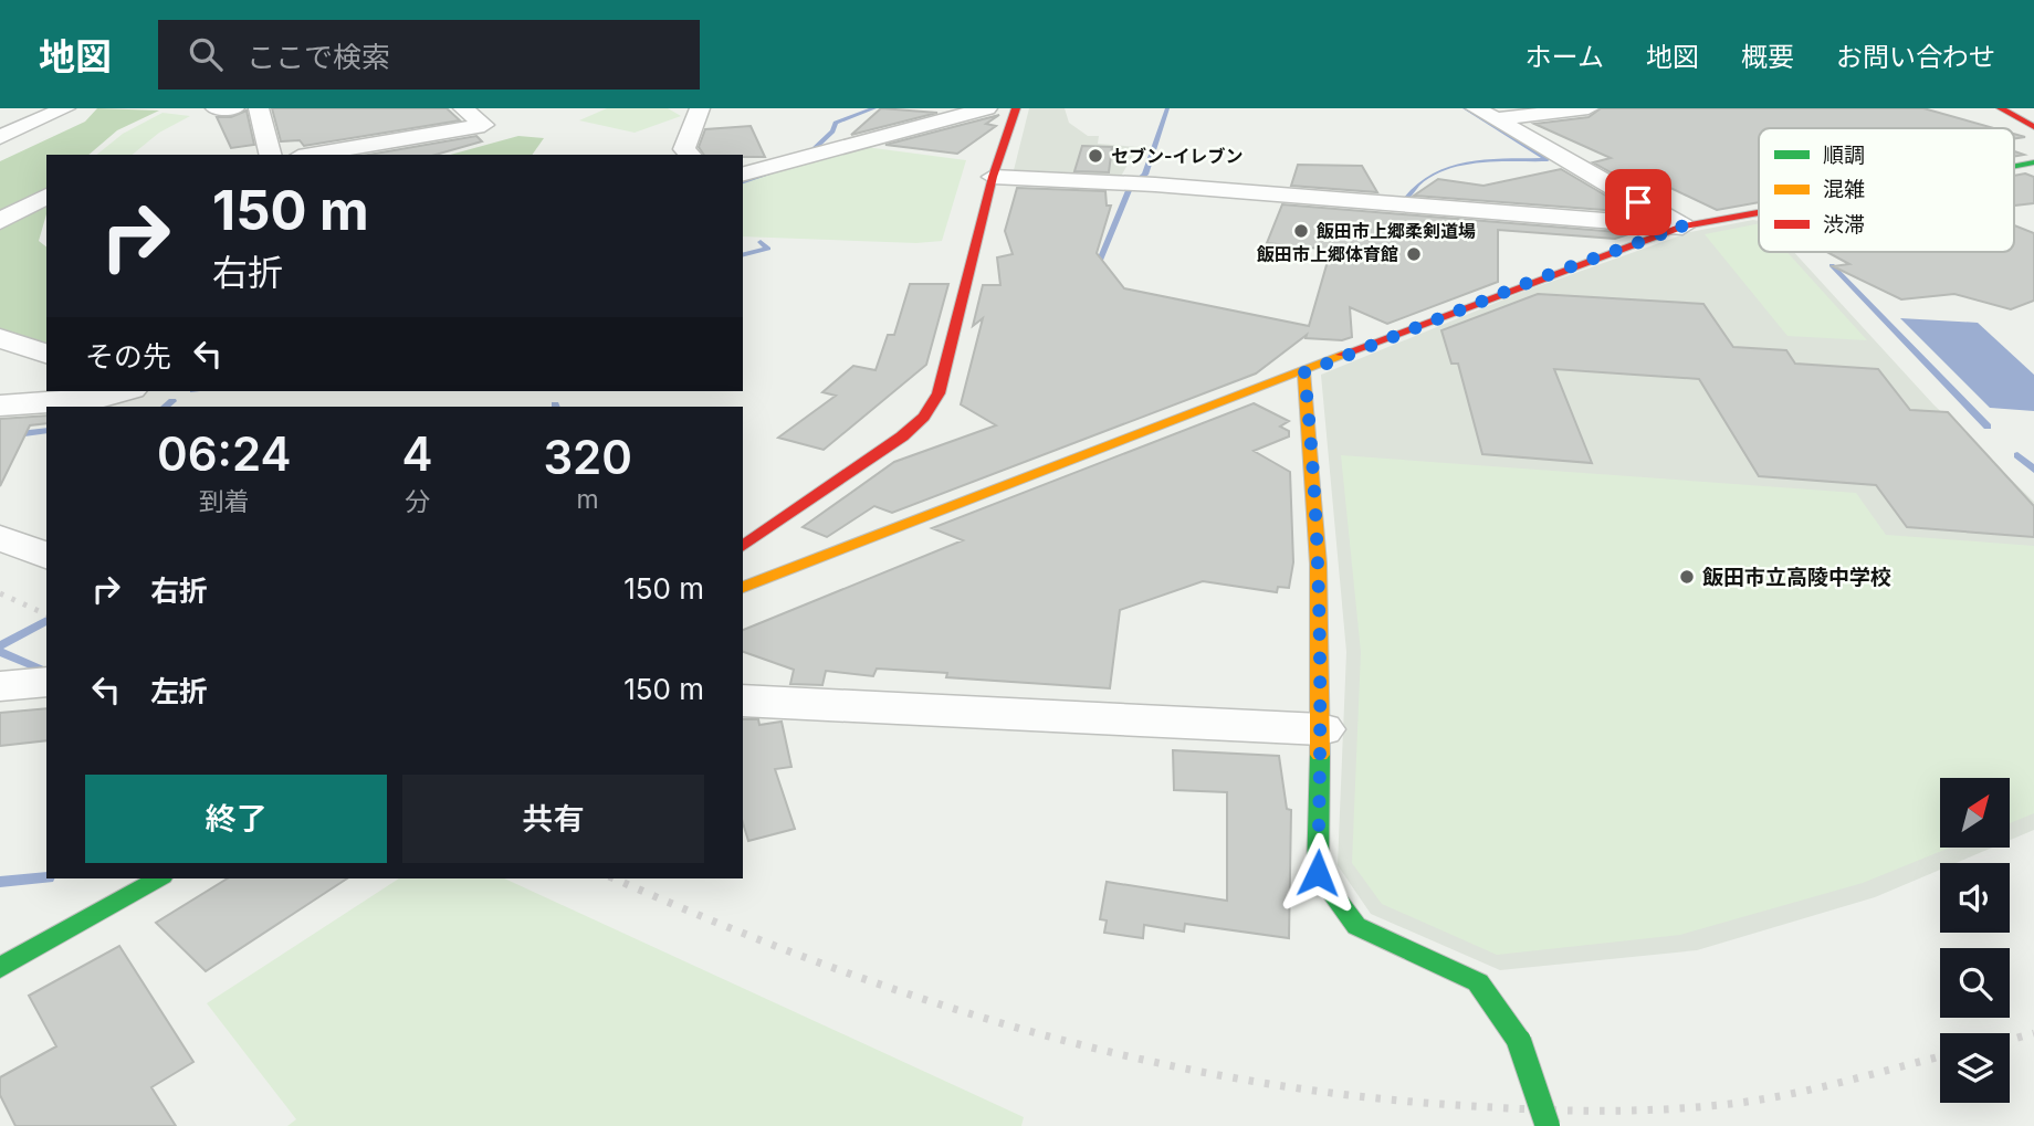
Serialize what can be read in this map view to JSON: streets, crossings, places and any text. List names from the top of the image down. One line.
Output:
{"places":["セブン-イレブン","飯田市上郷柔剣道場","飯田市上郷体育館","飯田市立高陵中学校"],"legend":["順調","混雑","渋滞"],"north":"top right","page":{"header":"地図","search":"ここで検索","nav":["ホーム","地図","概要","お問い合わせ"],"turn":["150 m","右折"],"then":"その先","eta":["06:24","到着","4","分","320","m"],"list":[{"name":"右折","value":"150 m"},{"name":"左折","value":"150 m"}],"buttons":["終了","共有"]}}
